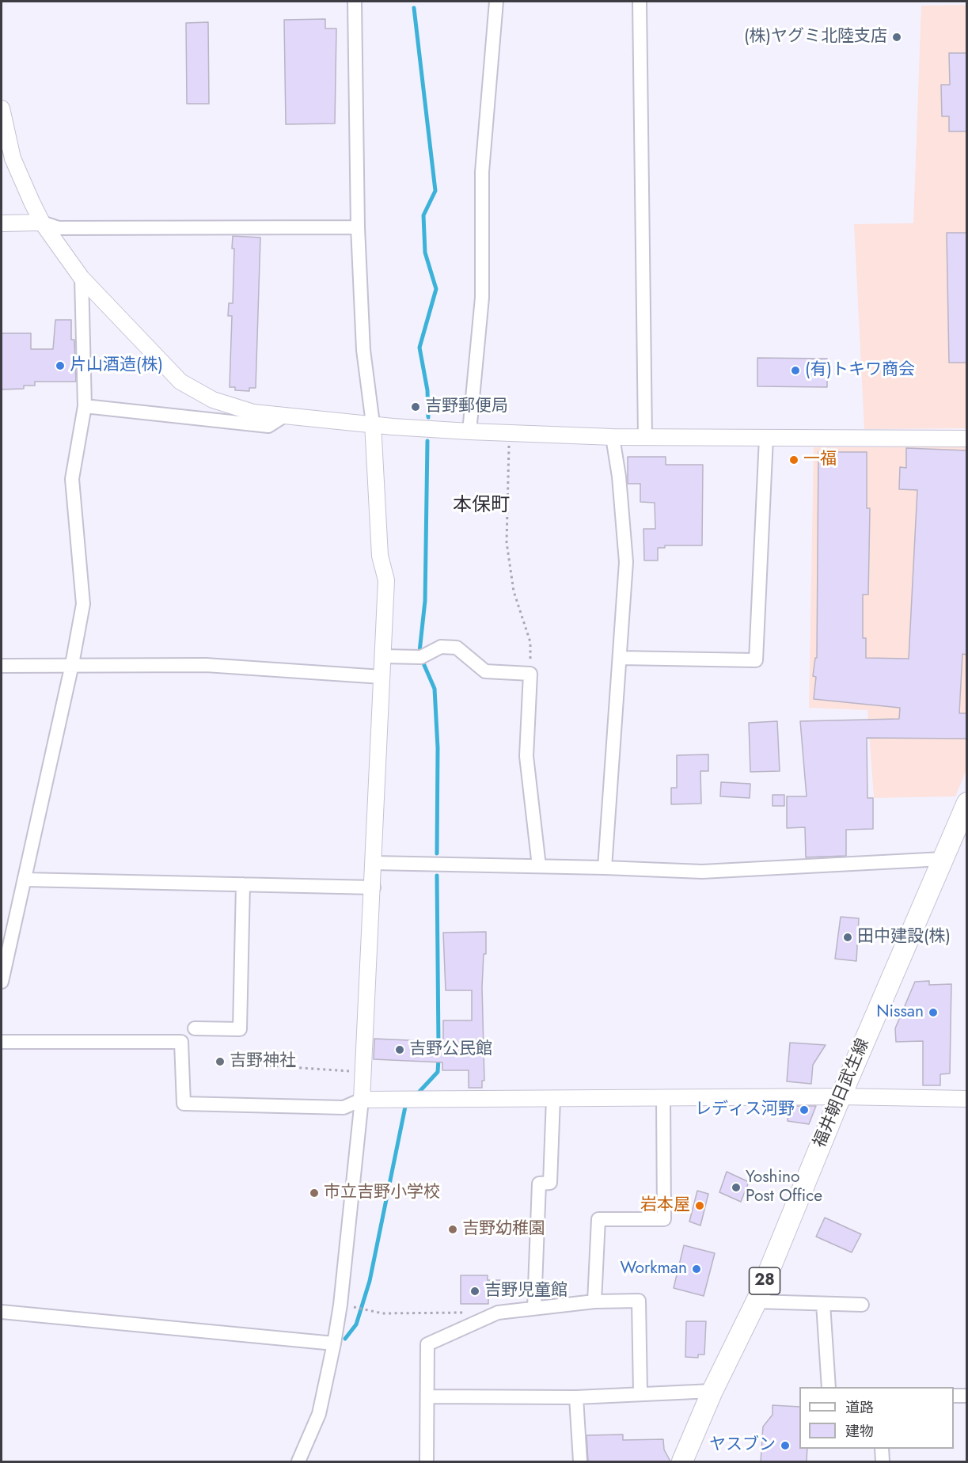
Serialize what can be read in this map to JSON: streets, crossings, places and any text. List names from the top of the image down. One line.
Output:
{"streets":{"main road":["福井朝日武生線","28"]},"districts":["本保町"],"places":["(株)ヤグミ北陸支店","片山酒造(株)","(有)トキワ商会","吉野郵便局","一福","田中建設(株)","Nissan","吉野公民館","吉野神社","レディス河野","Yoshino Post Office","市立吉野小学校","岩本屋","吉野幼稚園","Workman","吉野児童館","ヤスブン"],"legend":["道路","建物"]}
